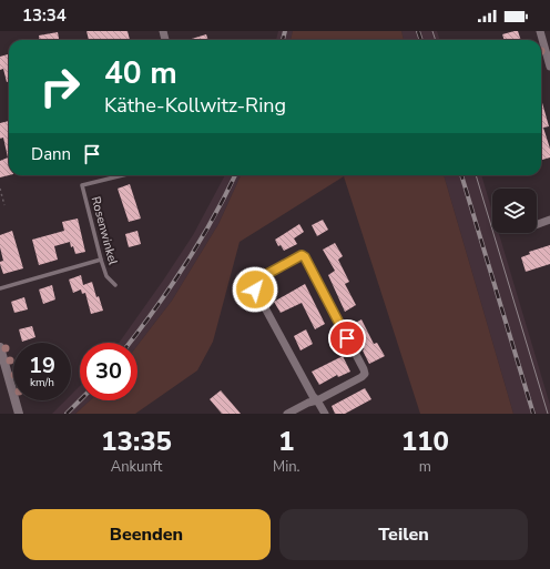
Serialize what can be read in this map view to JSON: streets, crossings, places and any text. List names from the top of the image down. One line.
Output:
{"streets":{"lane":["Rosenwinkel"]},"page":{"status":"13:34","turn":["40 m","Käthe-Kollwitz-Ring"],"then":"Dann","speed":"19 km/h","limit":"30","eta":["13:35","Ankunft","1","Min.","110","m"],"buttons":["Beenden","Teilen"]}}
